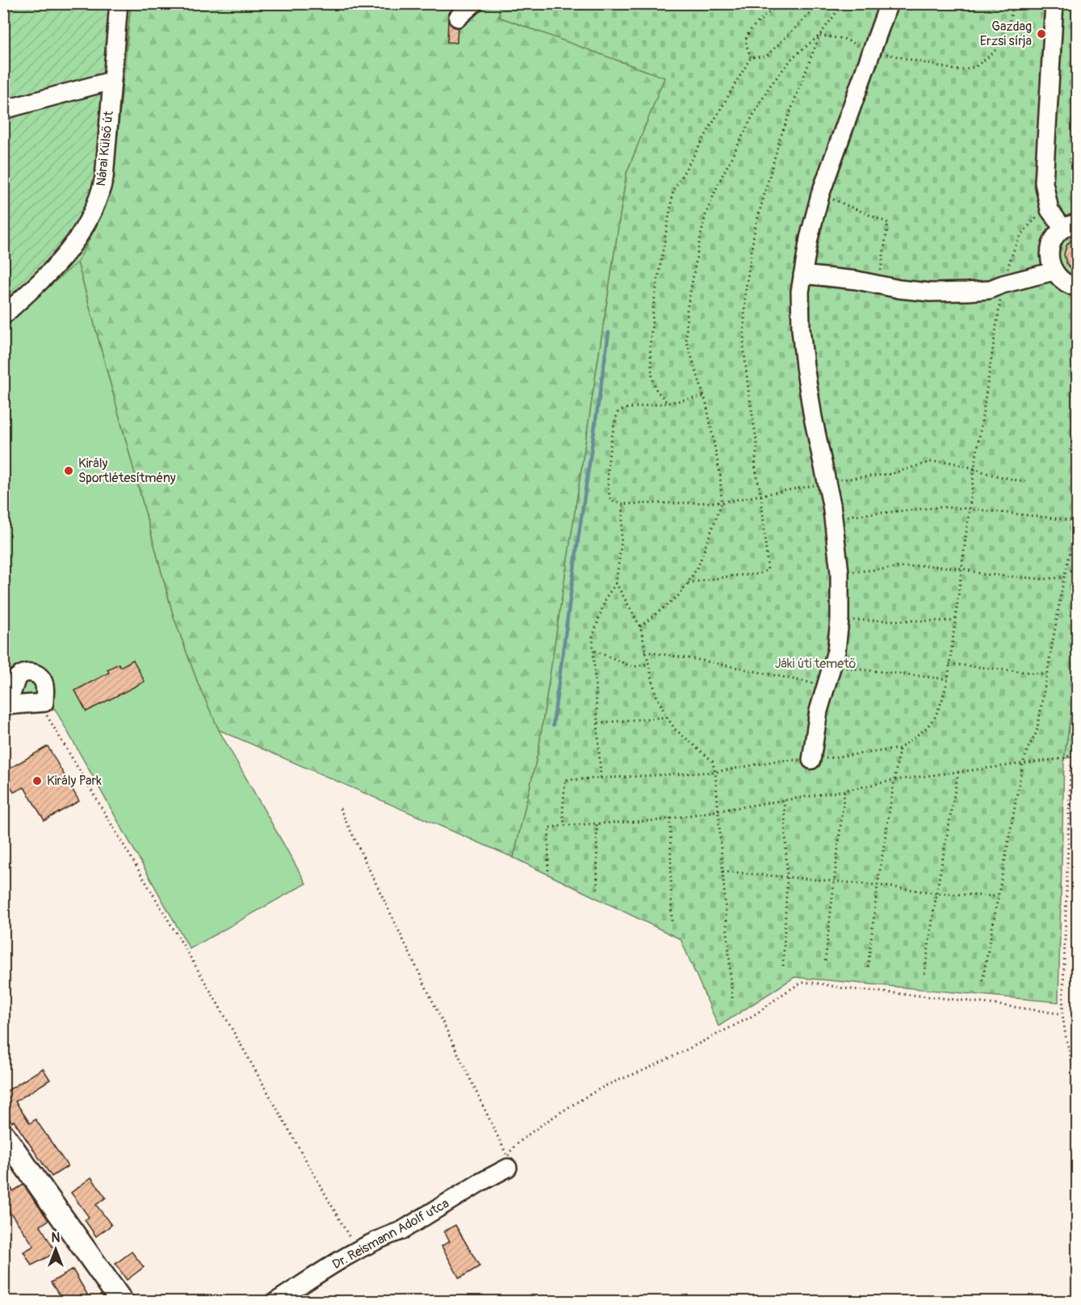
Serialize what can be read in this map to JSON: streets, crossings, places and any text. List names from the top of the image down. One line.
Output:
{"streets":{"street":["Nárai Külső út","Dr. Reismann Adolf utca"]},"parks":["Jáki úti temető"],"places":["Gazdag Erzsi sírja","Király Sportlétesítmény","Király Park"],"north":"top"}
